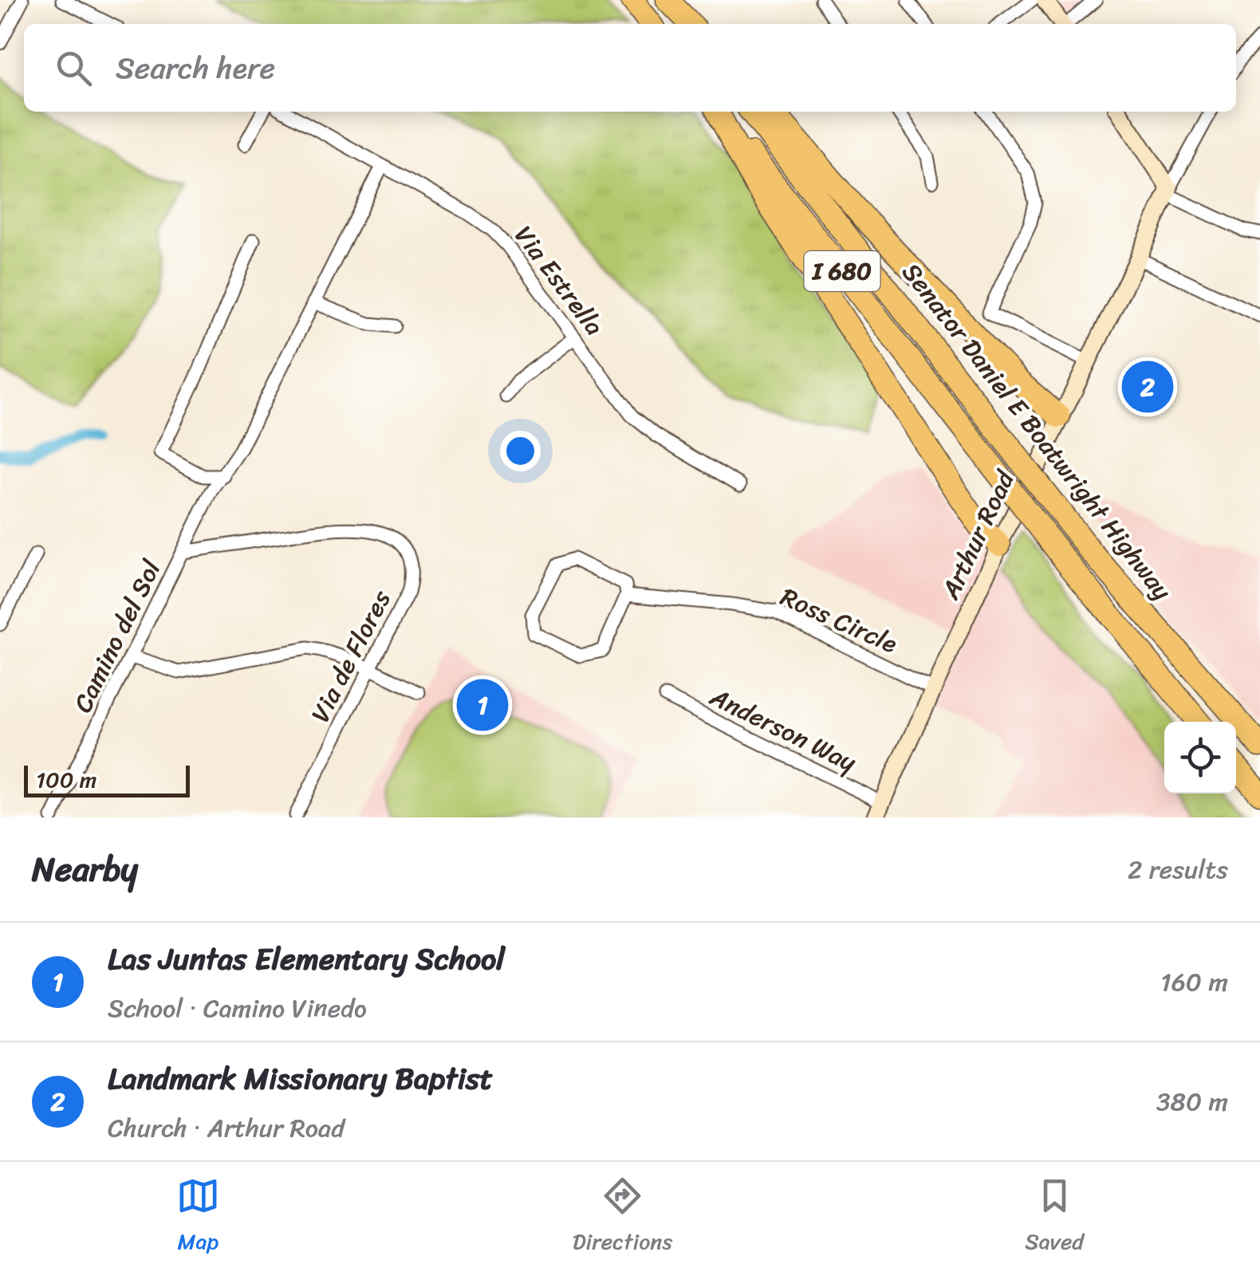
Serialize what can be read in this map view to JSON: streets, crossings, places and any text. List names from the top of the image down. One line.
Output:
{"streets":{"highway":["I 680","Senator Daniel E Boatwright Highway"],"main road":["Arthur Road"],"street":["Via Estrella","Ross Circle","Camino del Sol","Via de Flores","Anderson Way"]},"crossings":[["Via Estrella","Camino del Sol"],["Arthur Road","Ross Circle"],["Arthur Road","Anderson Way"],["Camino del Sol","Via de Flores"]],"scale_bar":"100 m","page":{"search":"Search here","pins":["2","1"],"scale":"100 m","heading":["Nearby","2 results"],"list":[{"mark":"1","name":"Las Juntas Elementary School","note":"School · Camino Vinedo","value":"160 m"},{"mark":"2","name":"Landmark Missionary Baptist","note":"Church · Arthur Road","value":"380 m"}],"nav":["Map","Directions","Saved"]}}
